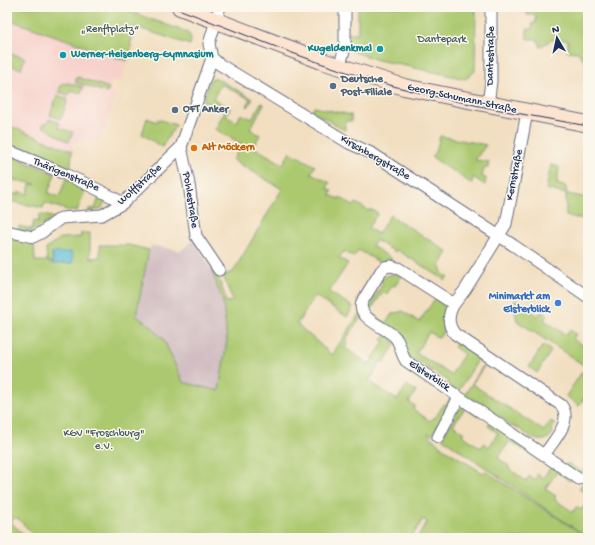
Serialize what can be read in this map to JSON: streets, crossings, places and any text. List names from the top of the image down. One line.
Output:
{"streets":{"main road":["Georg-Schumann-Straße"],"street":["Dantestraße","Kirschbergstraße","Thärigenstraße","Kernstraße","Wolffstraße","Pohlestraße","Elsterblick"]},"crossings":[["Dantestraße","Georg-Schumann-Straße"],["Georg-Schumann-Straße","Kernstraße"],["Kirschbergstraße","Kernstraße"],["Kirschbergstraße","Wolffstraße"],["Thärigenstraße","Wolffstraße"],["Wolffstraße","Pohlestraße"]],"parks":["„Renftplatz“","Dantepark","KGV \"Froschburg\" e.V."],"places":["Kugeldenkmal","Werner-Heisenberg-Gymnasium","Deutsche Post-Filiale","OFT Anker","Alt Möckern","Minimarkt am Elsterblick"],"north":"top"}
